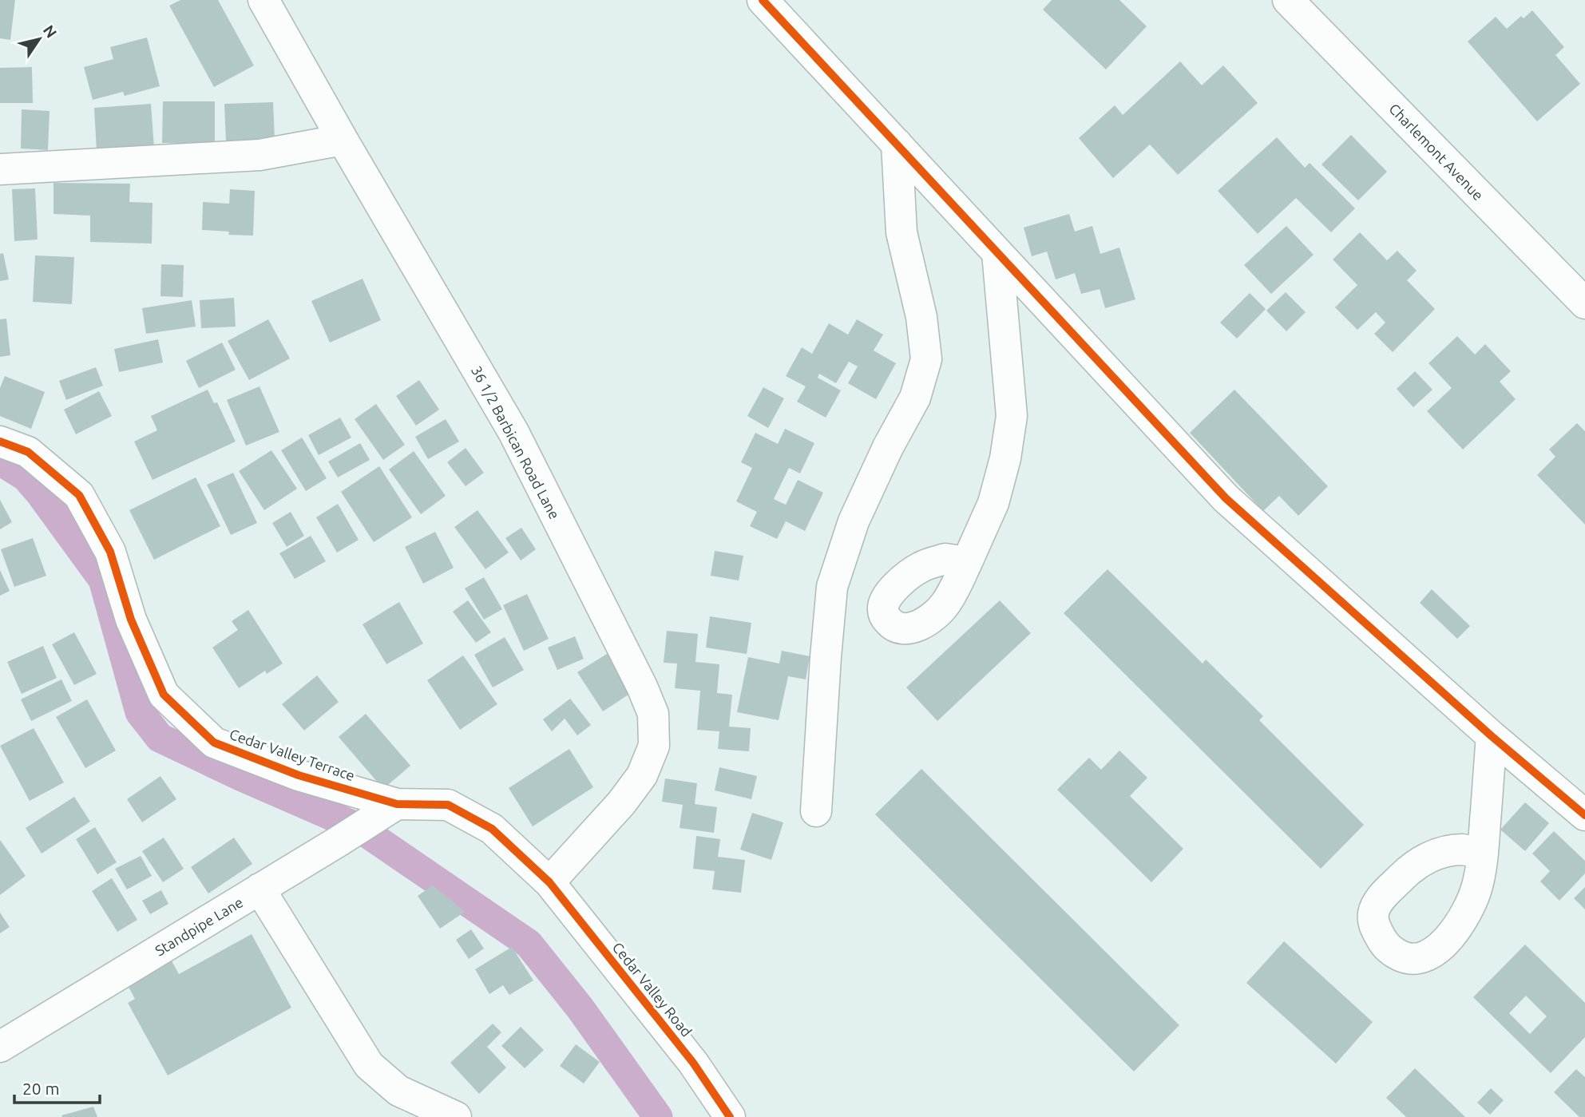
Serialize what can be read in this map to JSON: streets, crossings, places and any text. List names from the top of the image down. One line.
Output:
{"streets":{"street":["Charlemont Avenue","36 1/2 Barbican Road Lane","Cedar Valley Terrace","Standpipe Lane","Cedar Valley Road"]},"crossings":[["36 1/2 Barbican Road Lane","Cedar Valley Terrace"],["36 1/2 Barbican Road Lane","Cedar Valley Road"],["Cedar Valley Terrace","Standpipe Lane"],["Cedar Valley Terrace","Cedar Valley Road"]],"scale_bar":"20 m","north":"top right"}
